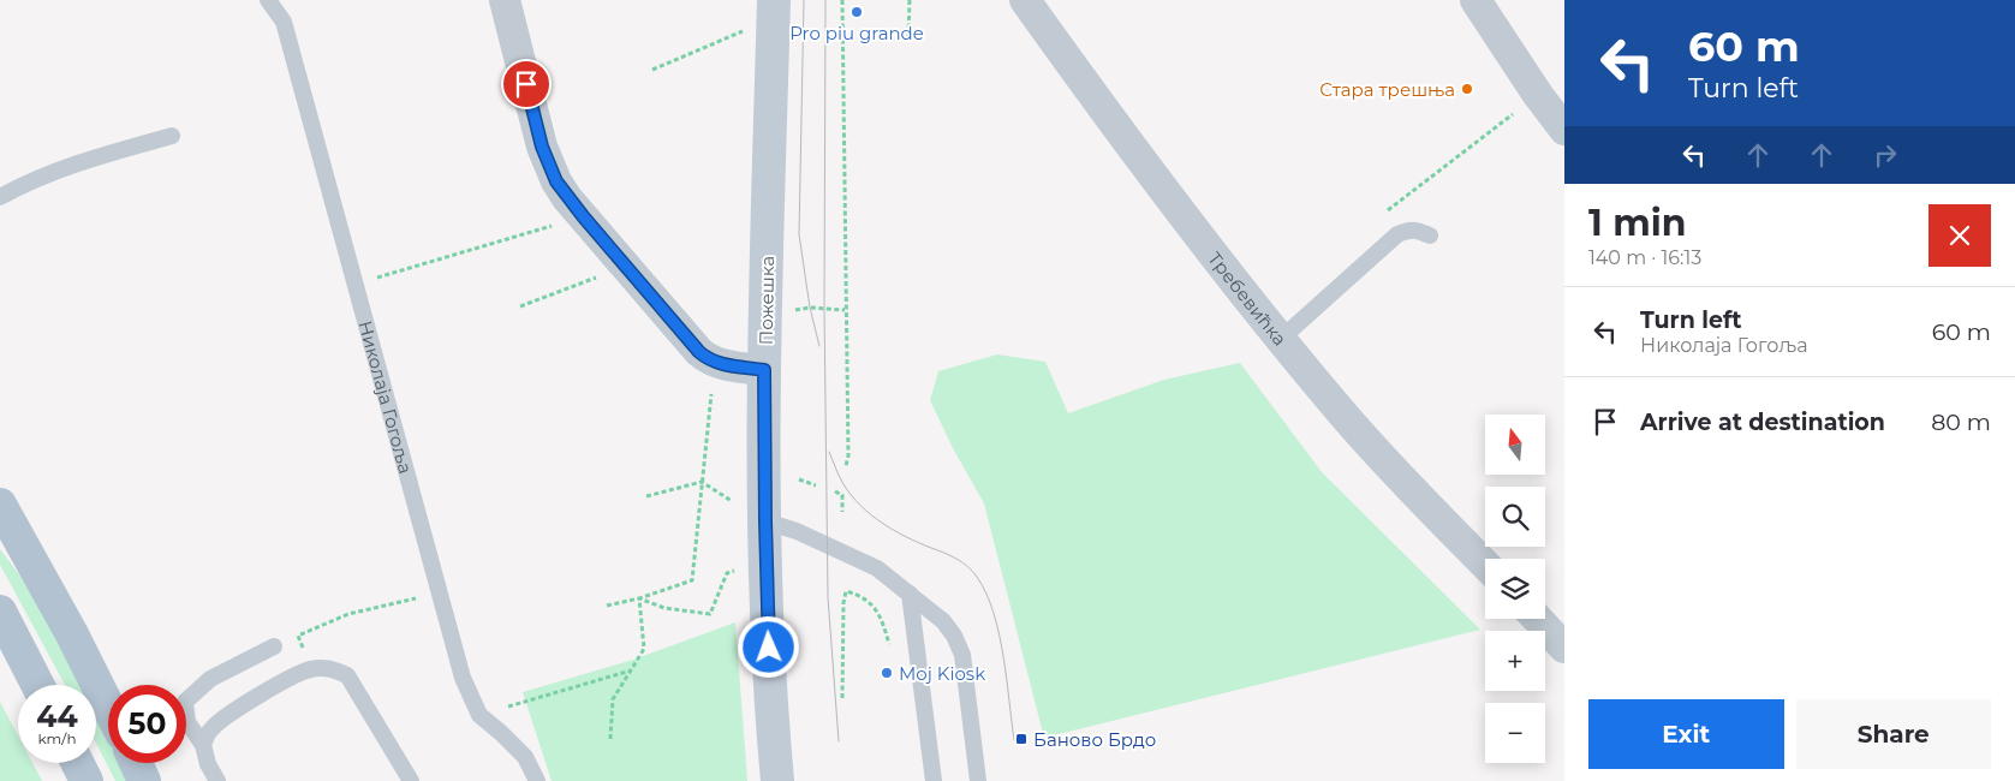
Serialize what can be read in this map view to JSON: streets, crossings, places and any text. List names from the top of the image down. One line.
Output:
{"streets":{"main road":["Пожешка"],"street":["Требевићка"],"lane":["Николаја Гогоља"]},"places":{"other":["Pro piu grande","Стара трешња","Moj Kiosk"],"transit":["Баново Брдо"]},"north":"top","page":{"turn":["60 m","Turn left"],"heading":["1 min","140 m · 16:13"],"list":[{"name":"Turn left","note":"Николаја Гогоља","value":"60 m"},{"name":"Arrive at destination","value":"80 m"}],"map_buttons":["+","−"],"speed":"44 km/h","limit":"50","buttons":["Exit","Share"]}}
